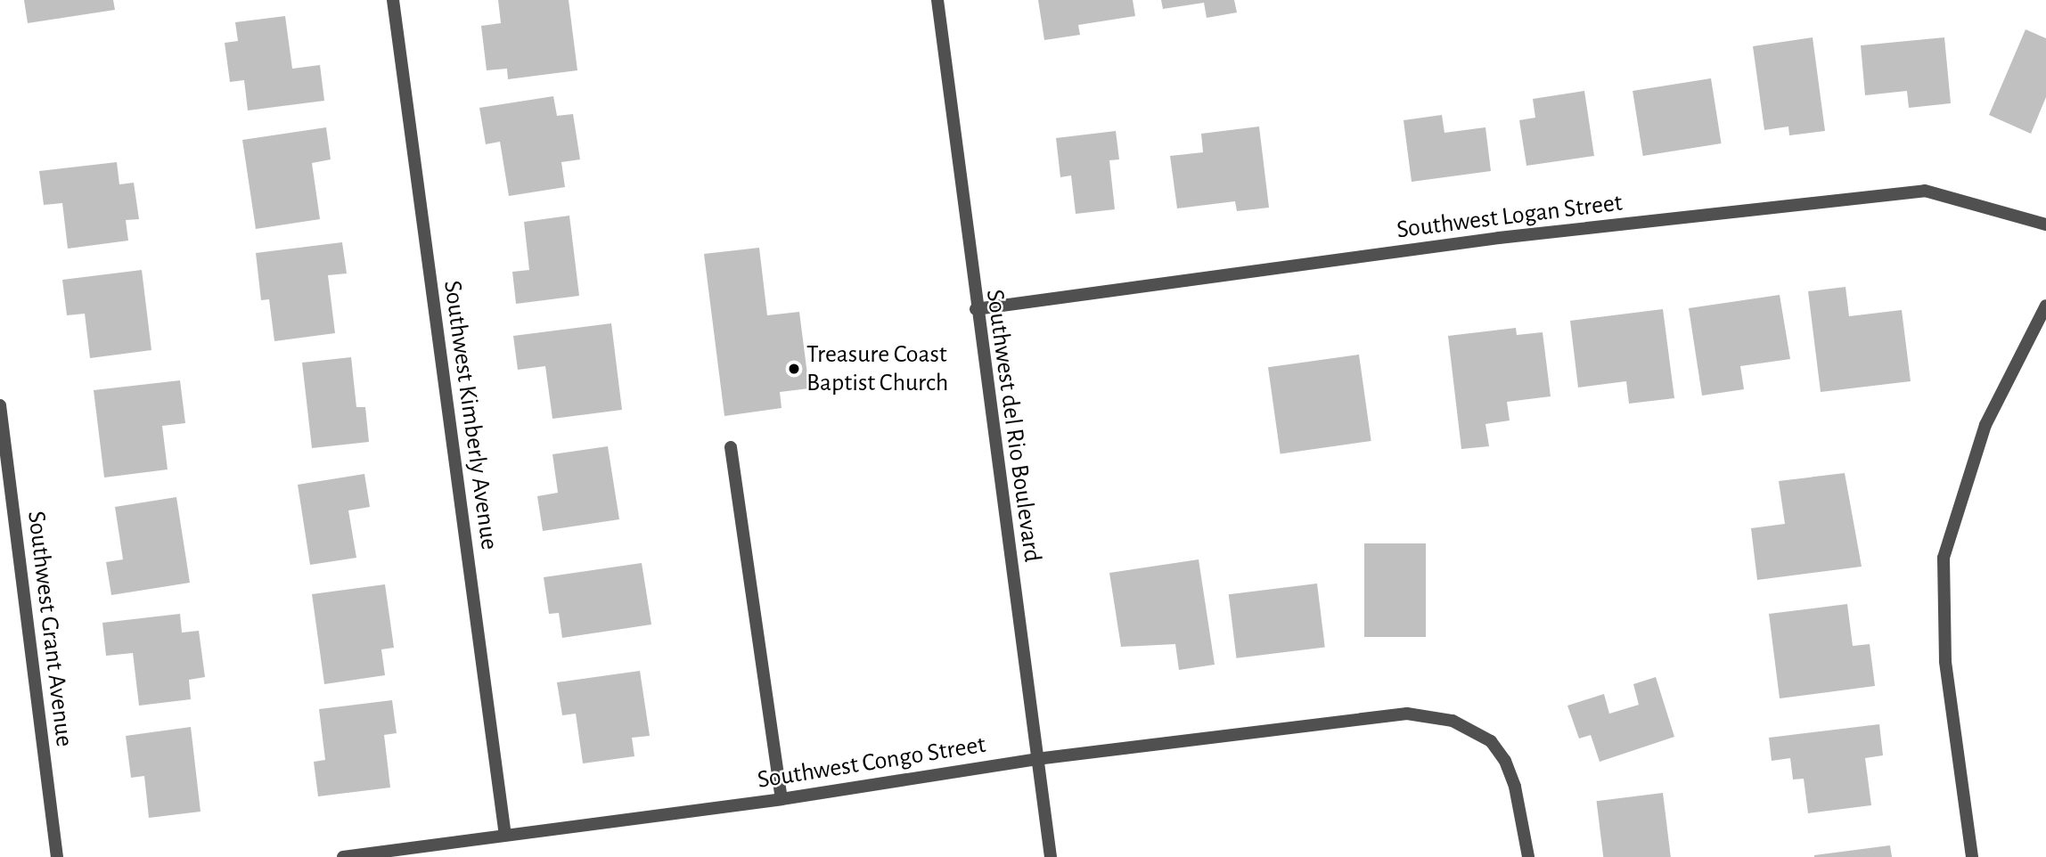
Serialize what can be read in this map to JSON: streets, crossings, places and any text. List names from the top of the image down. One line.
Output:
{"streets":{"street":["Southwest Logan Street","Southwest Kimberly Avenue","Southwest del Rio Boulevard","Southwest Grant Avenue","Southwest Congo Street"]},"crossings":[["Southwest Logan Street","Southwest del Rio Boulevard"],["Southwest Kimberly Avenue","Southwest Congo Street"],["Southwest del Rio Boulevard","Southwest Congo Street"]],"places":["Treasure Coast Baptist Church"]}
